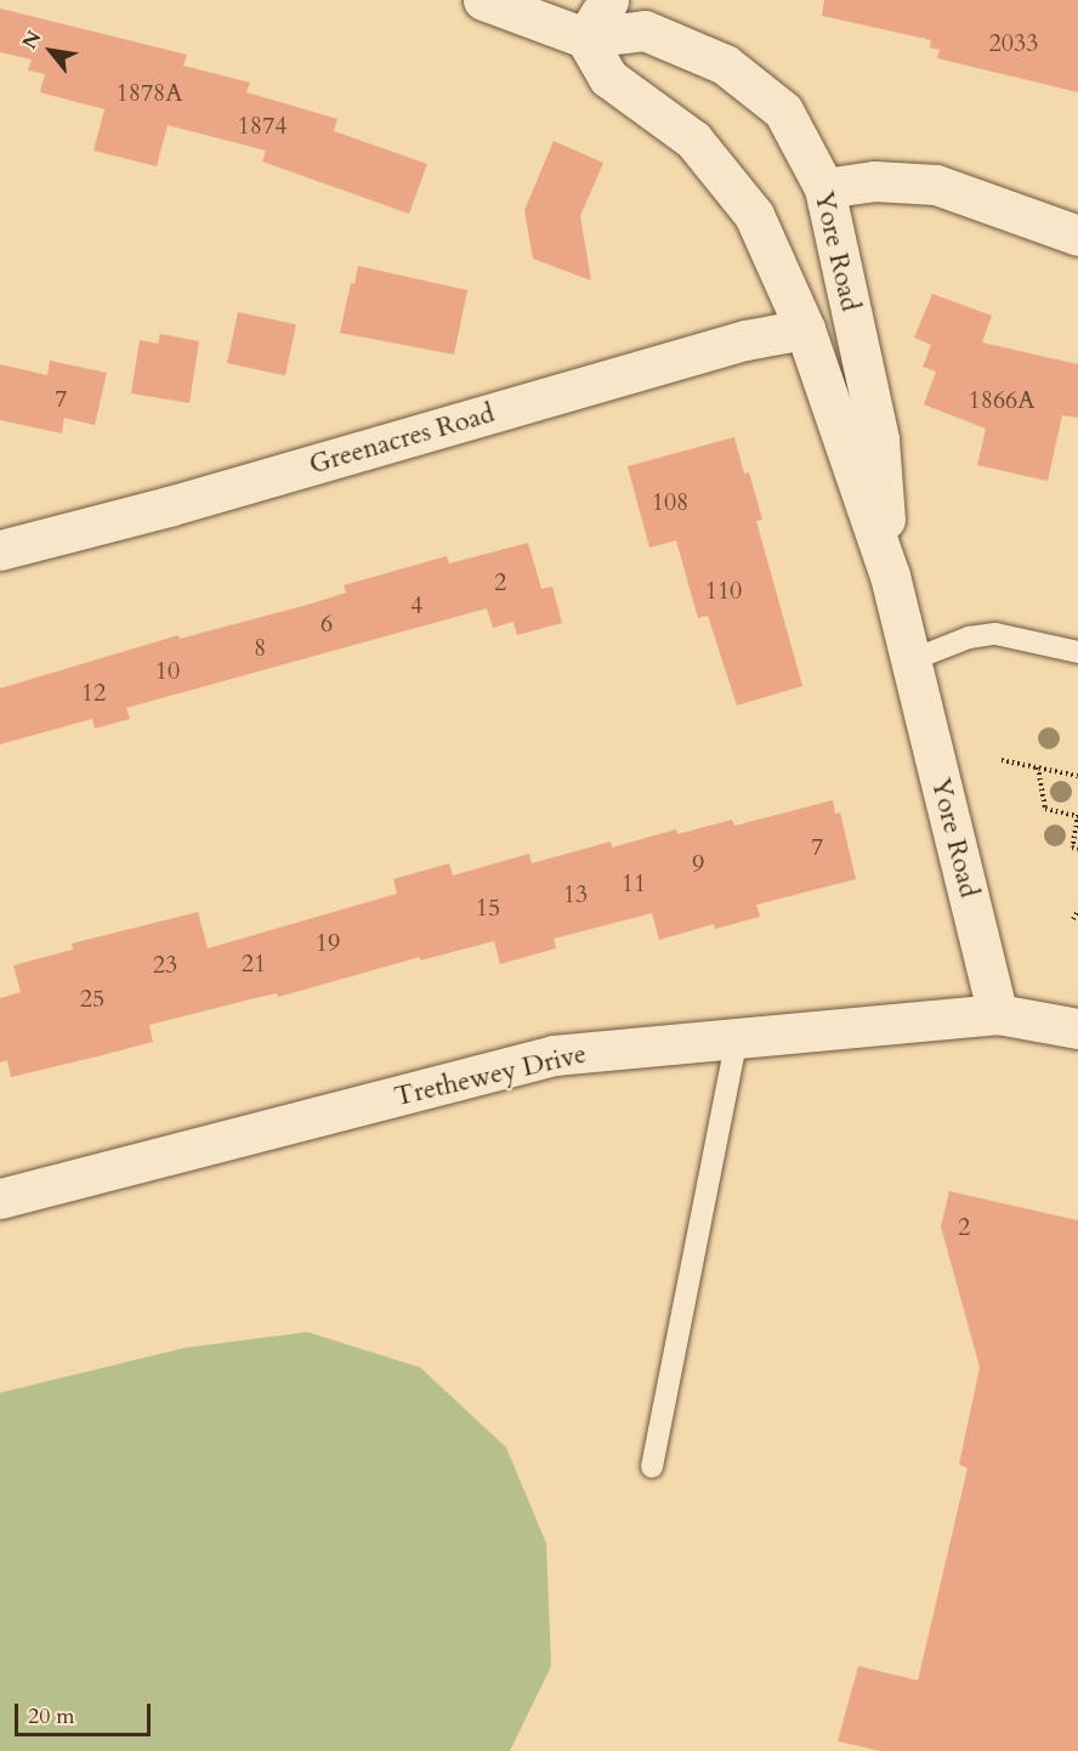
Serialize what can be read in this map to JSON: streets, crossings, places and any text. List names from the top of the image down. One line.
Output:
{"streets":{"main road":["Yore Road","Greenacres Road","Trethewey Drive"]},"crossings":[["Yore Road","Greenacres Road"],["Yore Road","Trethewey Drive"]],"house_numbers":["2033","1878A","1874","7","1866A","108","2","110","4","6","8","10","12","7","9","11","13","15","19","21","23","25","2"],"scale_bar":"20 m","north":"top left"}
